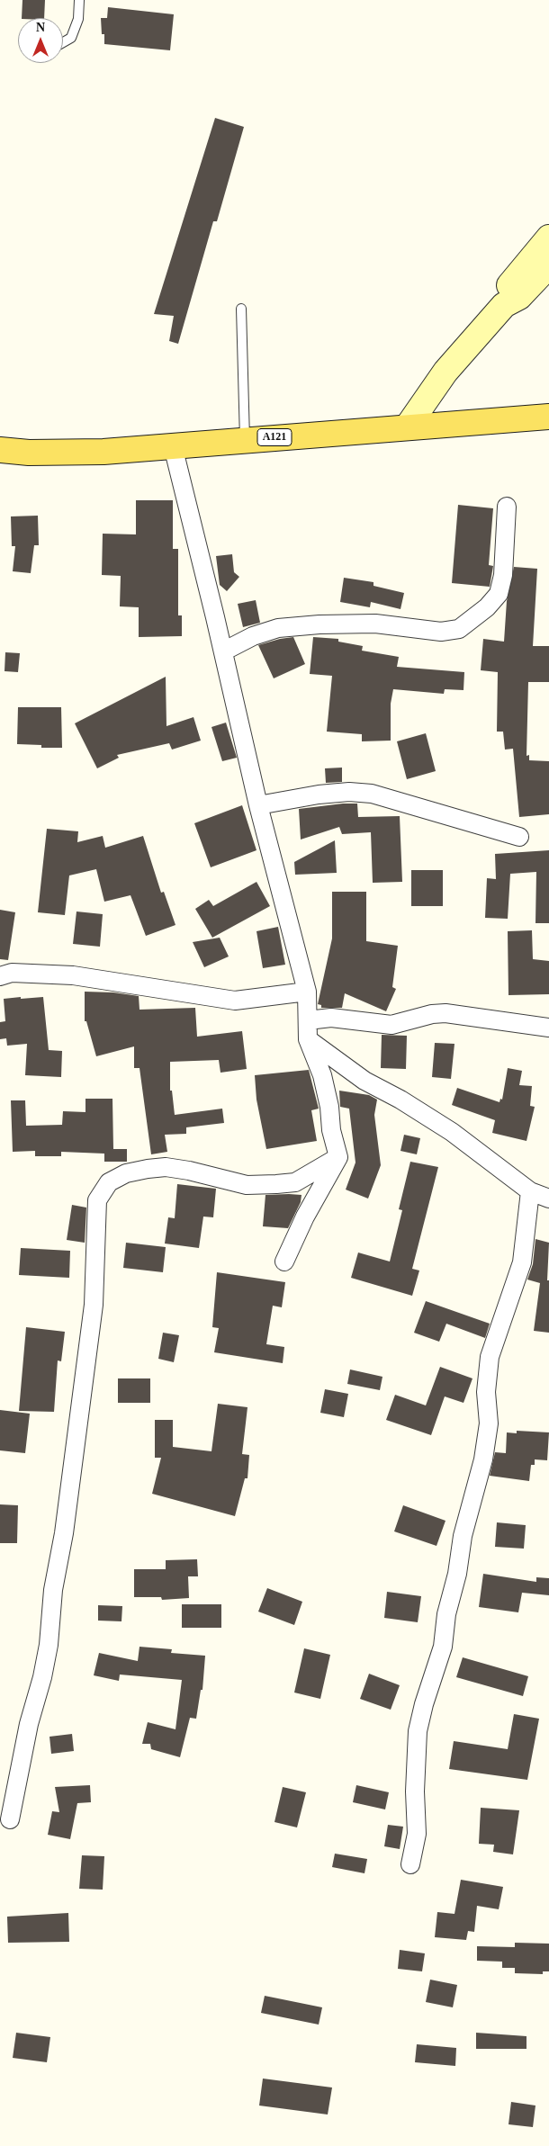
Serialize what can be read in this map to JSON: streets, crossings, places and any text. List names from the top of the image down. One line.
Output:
{"streets":{"main road":["A121"]},"north":"top"}
